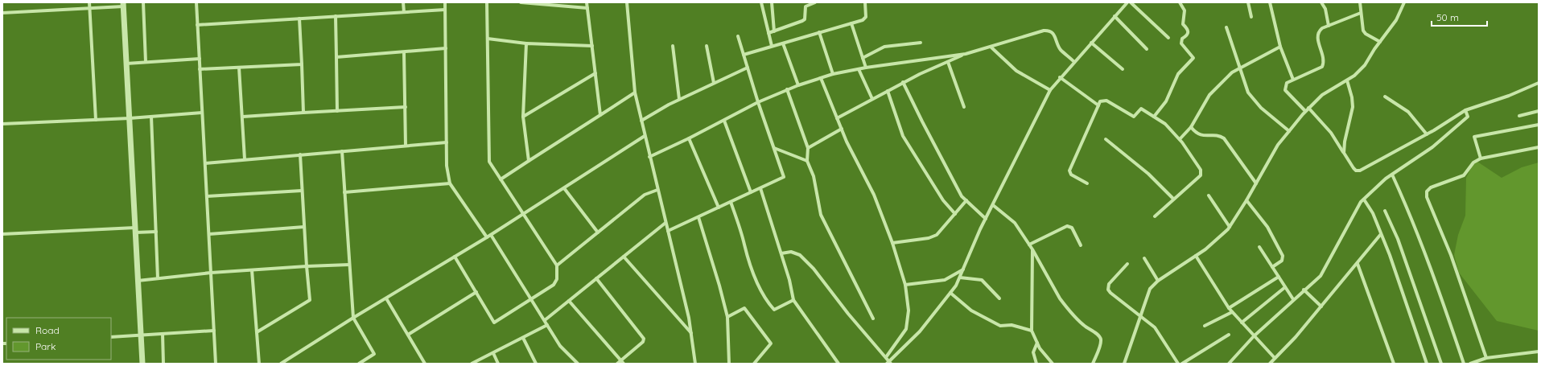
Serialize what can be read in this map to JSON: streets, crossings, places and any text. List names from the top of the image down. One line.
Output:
{"legend":["Road","Park"],"scale_bar":"50 m"}
